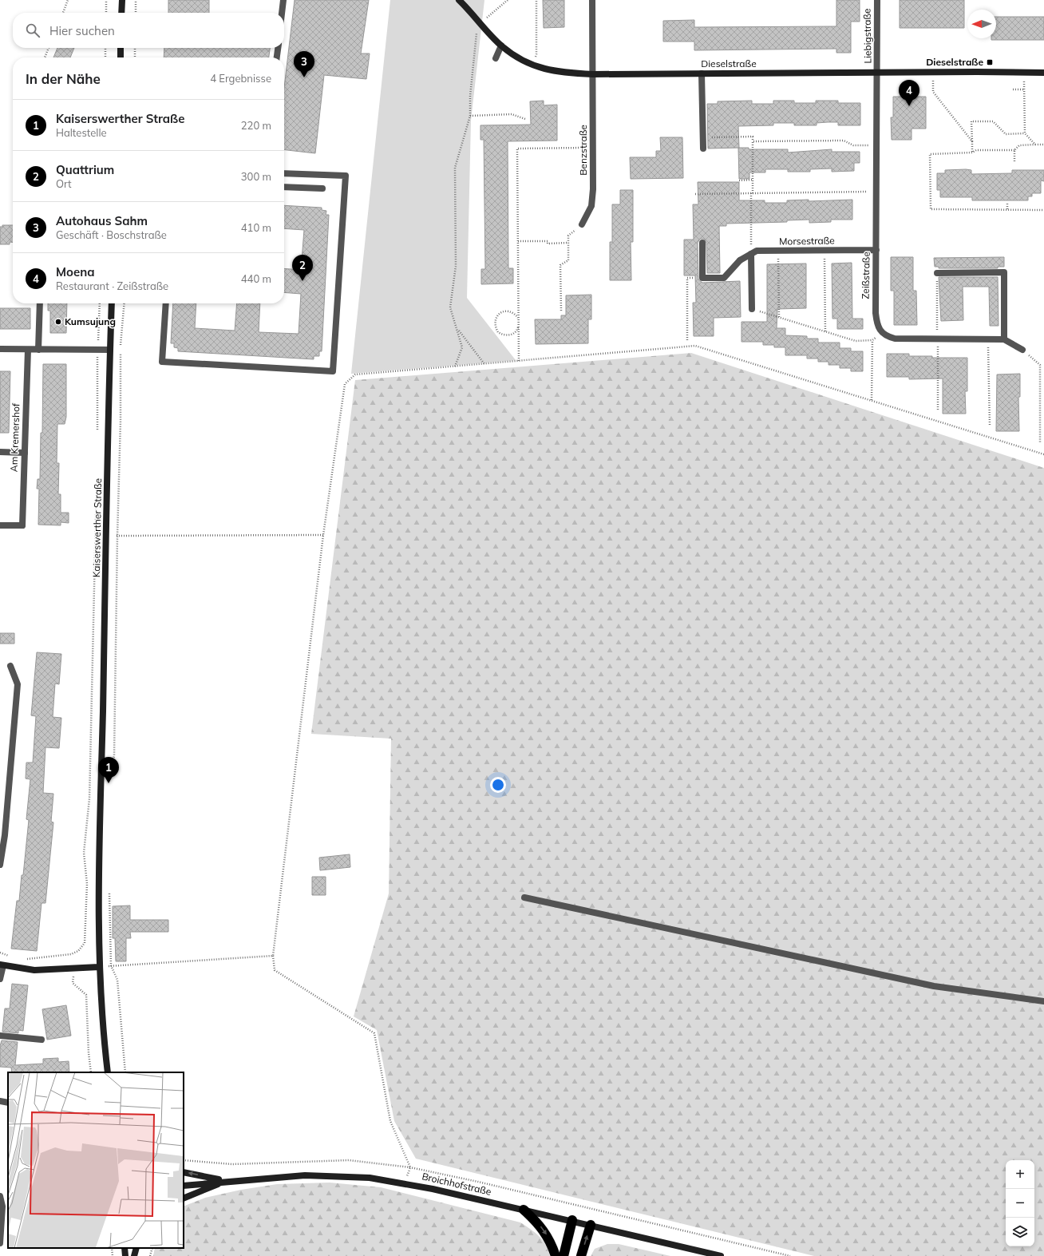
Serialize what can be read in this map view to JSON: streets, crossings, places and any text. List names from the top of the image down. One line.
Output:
{"streets":{"main road":["Dieselstraße","Kaiserswerther Straße","Broichhofstraße"],"street":["Liebigstraße","Benzstraße","Morsestraße","Zeißstraße","Am Kremershof"]},"crossings":[["Liebigstraße","Dieselstraße"],["Liebigstraße","Zeißstraße"],["Dieselstraße","Benzstraße"],["Dieselstraße","Zeißstraße"],["Morsestraße","Zeißstraße"]],"places":{"transit":["Dieselstraße"],"other":["Kumsujung"]},"north":"left","page":{"search":"Hier suchen","pins":["3","4","2","1"],"heading":["In der Nähe","4 Ergebnisse"],"list":[{"mark":"1","name":"Kaiserswerther Straße","note":"Haltestelle","value":"220 m"},{"mark":"2","name":"Quattrium","note":"Ort","value":"300 m"},{"mark":"3","name":"Autohaus Sahm","note":"Geschäft · Boschstraße","value":"410 m"},{"mark":"4","name":"Moena","note":"Restaurant · Zeißstraße","value":"440 m"}],"map_buttons":["+","−"]}}
